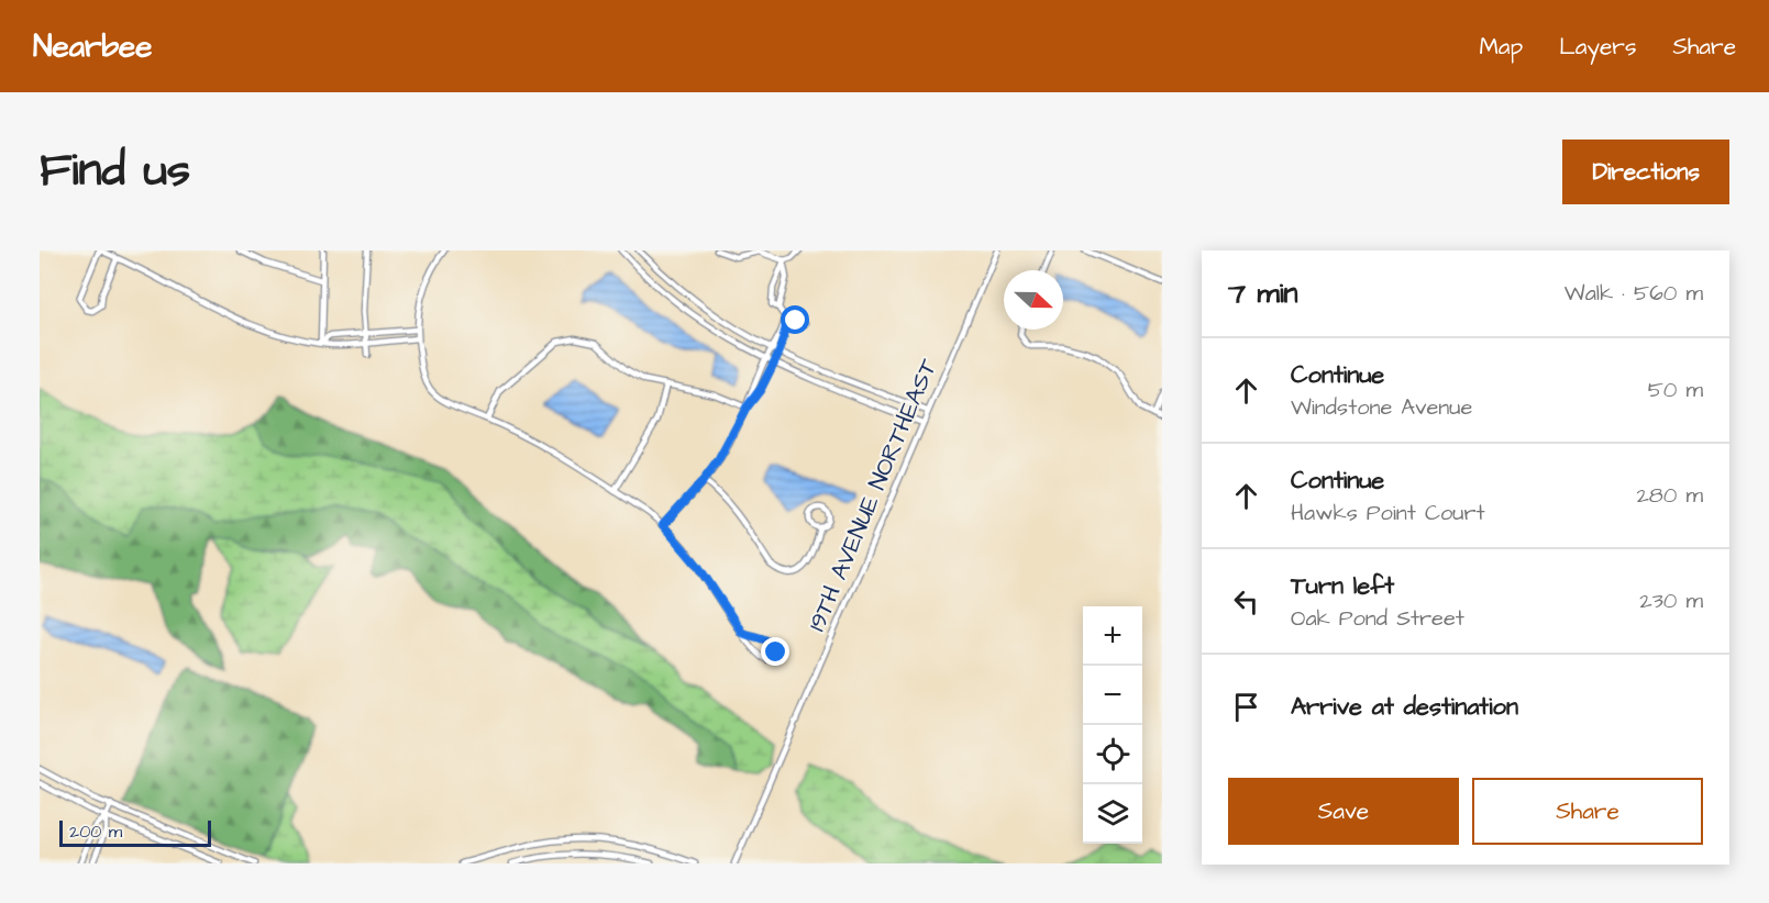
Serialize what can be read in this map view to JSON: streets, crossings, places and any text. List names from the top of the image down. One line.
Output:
{"streets":{"street":["19TH AVENUE NORTHEAST"]},"scale_bar":"200 m","north":"right","page":{"header":"Nearbee","nav":["Map","Layers","Share"],"title":"Find us","buttons":["Directions",["Save","Share"]],"heading":["7 min","Walk · 560 m"],"list":[["Continue","Windstone Avenue","50 m"],["Continue","Hawks Point Court","280 m"],["Turn left","Oak Pond Street","230 m"],"Arrive at destination"],"map_buttons":["+","−"],"scale":"200 m"}}
